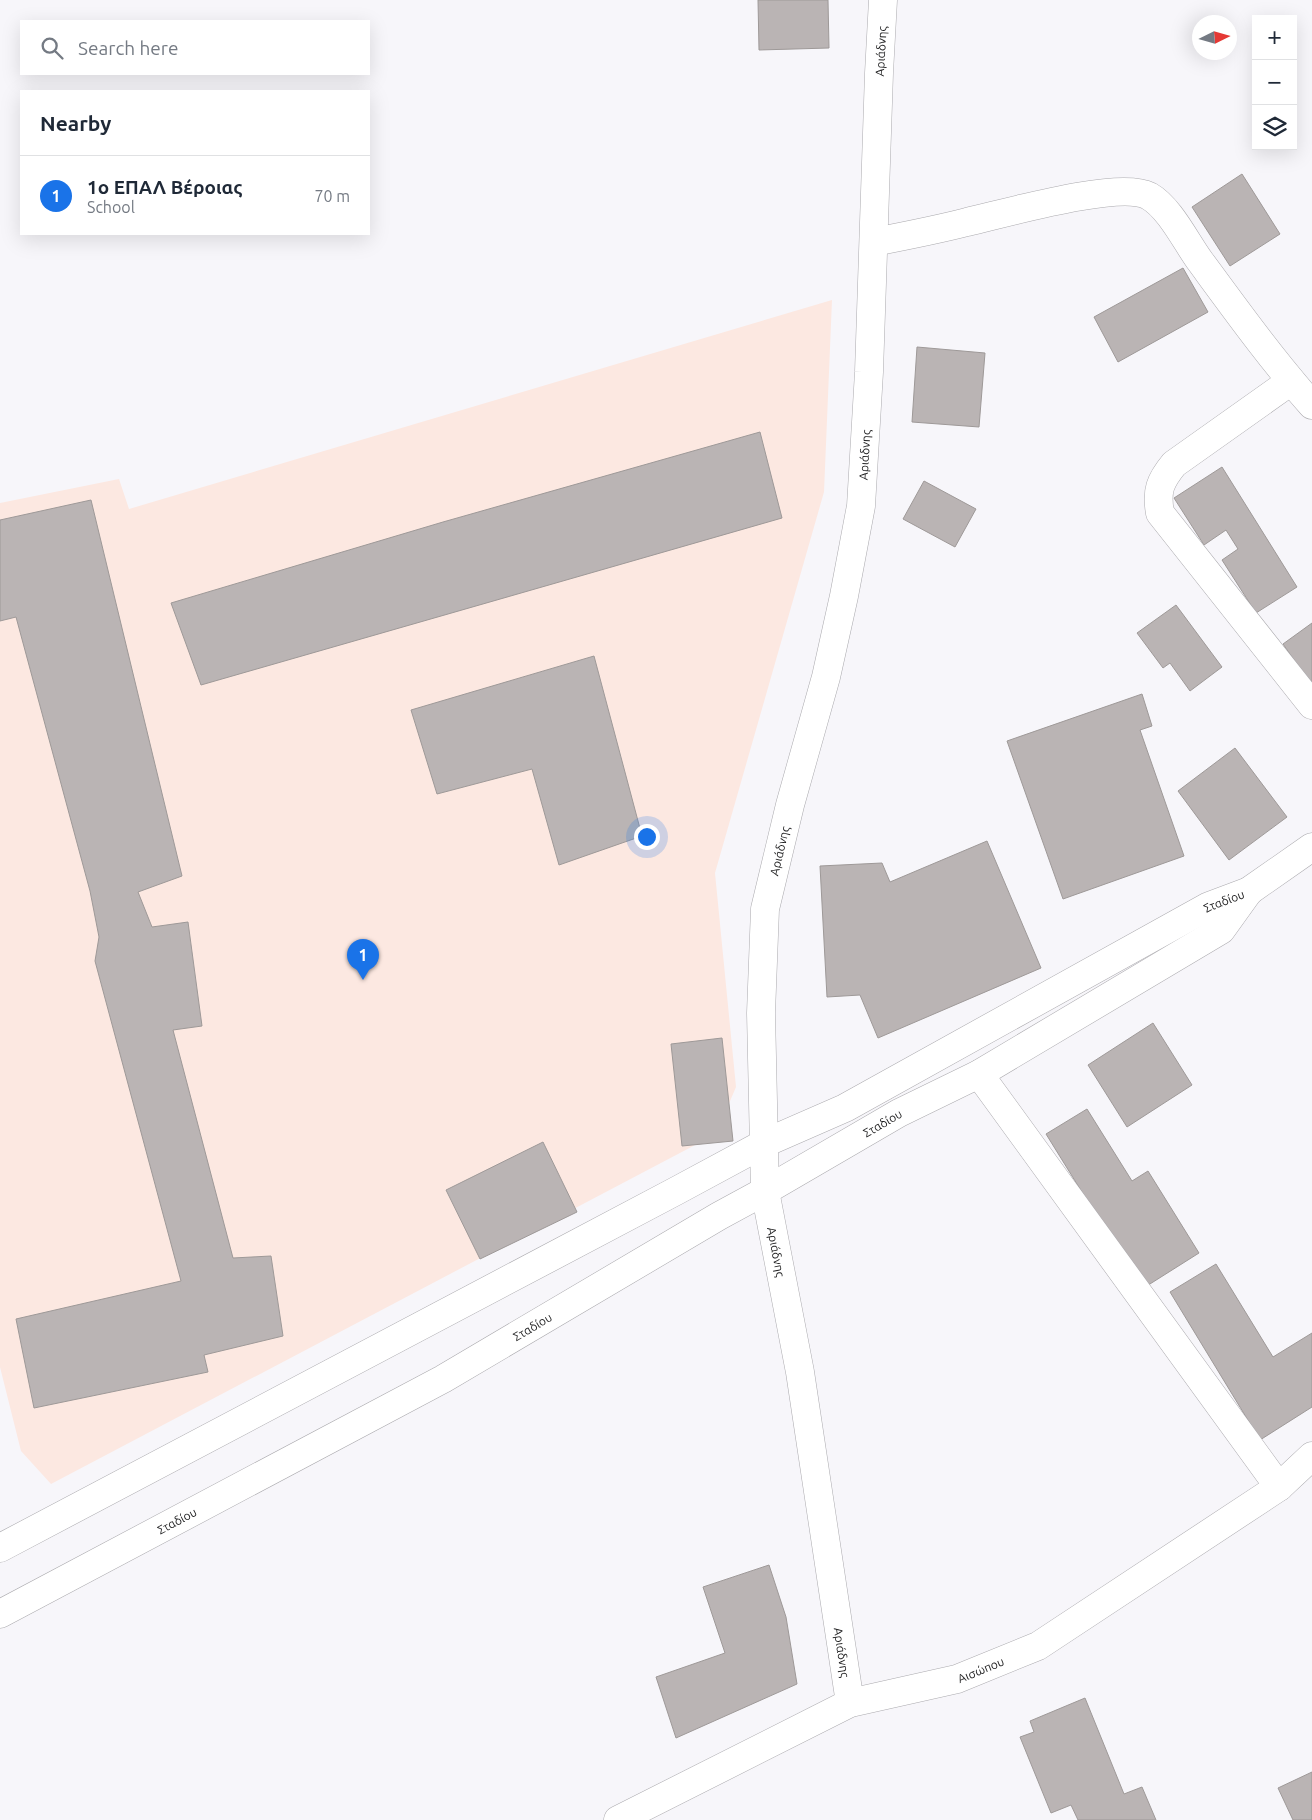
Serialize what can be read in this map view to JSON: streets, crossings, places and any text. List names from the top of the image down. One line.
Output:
{"streets":{"street":["Αριάδνης","Σταδίου","Αισώπου"]},"crossings":[["Αριάδνης","Σταδίου"],["Αριάδνης","Αισώπου"]],"north":"right","page":{"map_buttons":["+","−"],"search":"Search here","heading":"Nearby","list":[{"mark":"1","name":"1ο ΕΠΑΛ Βέροιας","note":"School","value":"70 m"}],"pins":"1"}}
